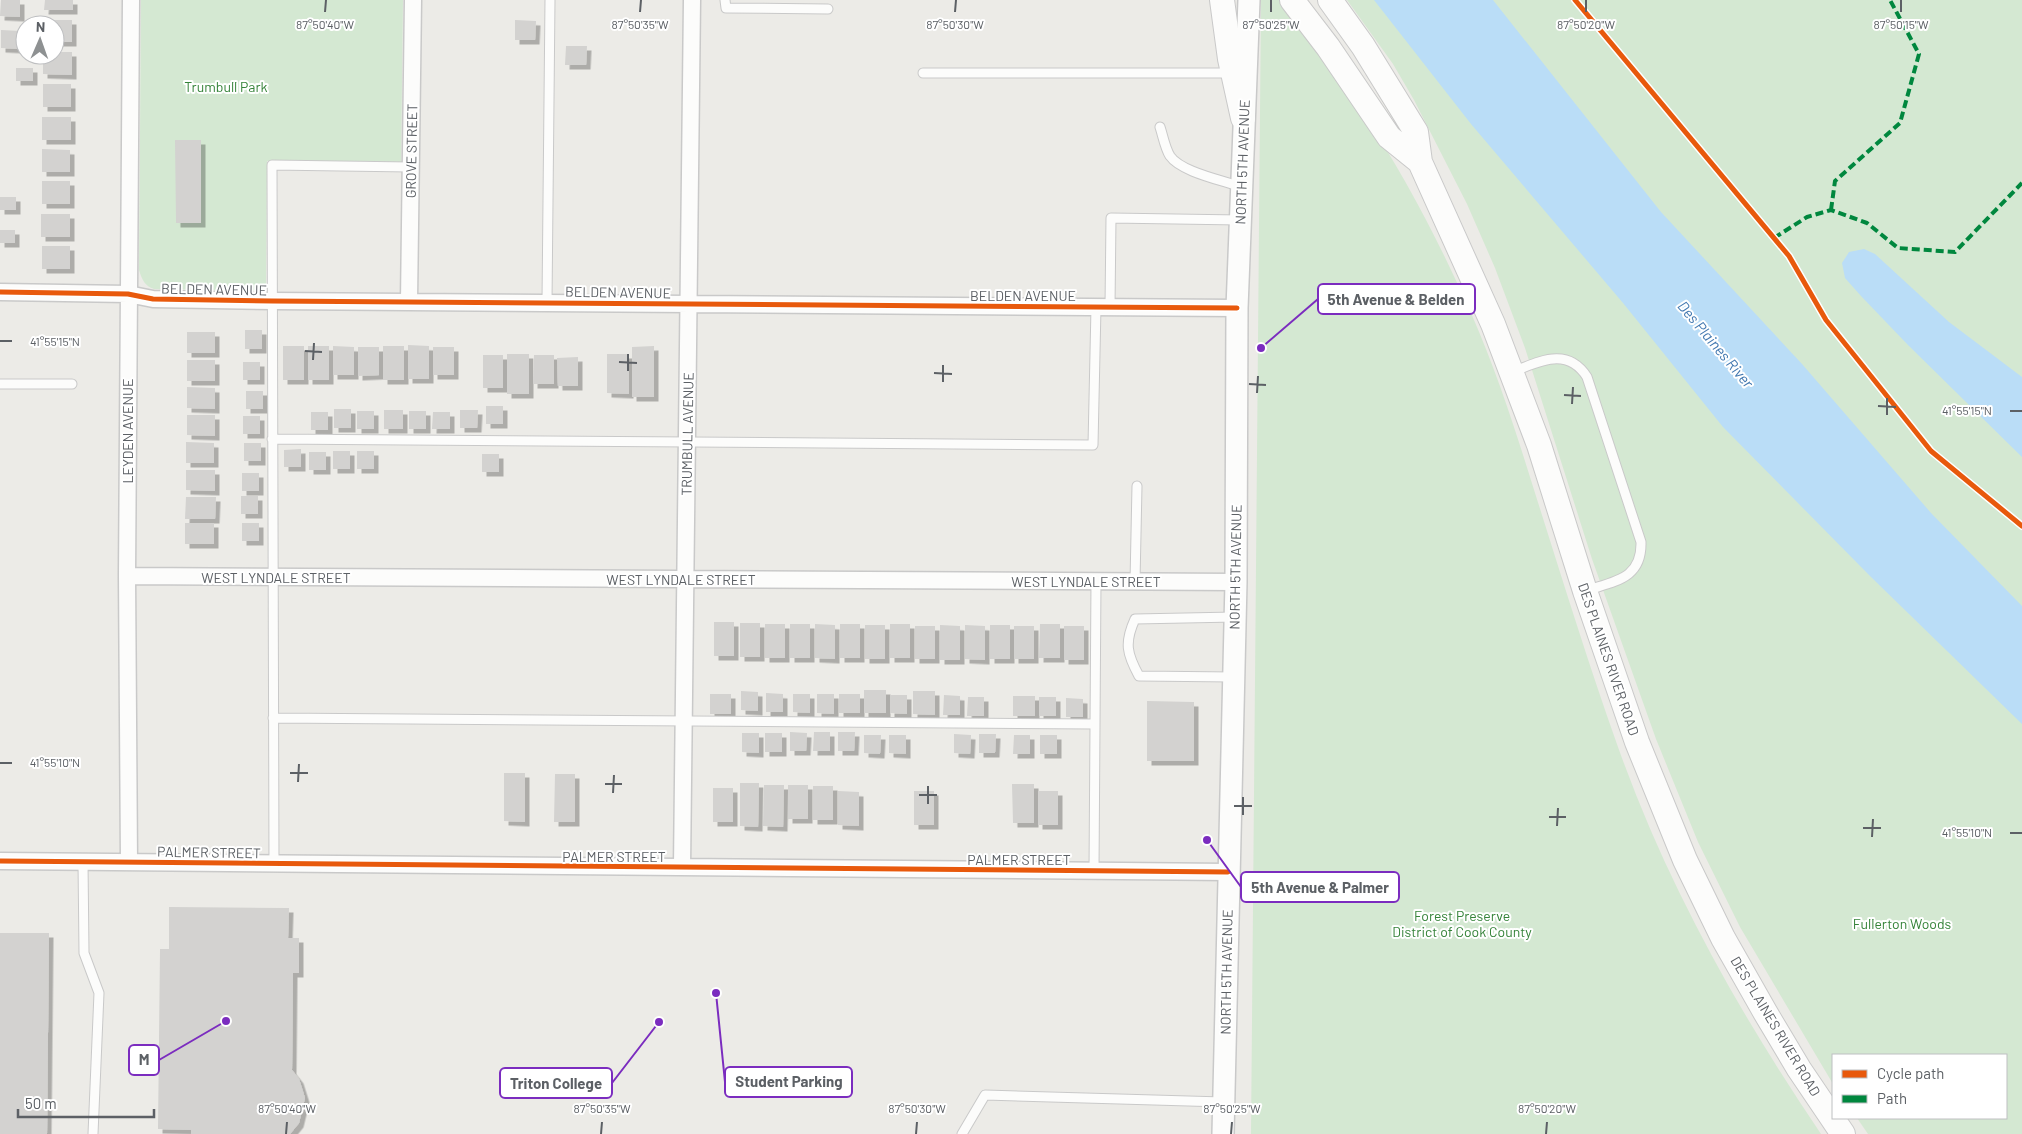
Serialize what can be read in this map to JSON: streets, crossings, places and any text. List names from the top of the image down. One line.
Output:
{"streets":{"main road":["DES PLAINES RIVER ROAD"],"street":["GROVE STREET","NORTH 5TH AVENUE","BELDEN AVENUE","LEYDEN AVENUE","TRUMBULL AVENUE","WEST LYNDALE STREET","PALMER STREET"]},"crossings":[["GROVE STREET","BELDEN AVENUE"],["NORTH 5TH AVENUE","BELDEN AVENUE"],["NORTH 5TH AVENUE","WEST LYNDALE STREET"],["NORTH 5TH AVENUE","PALMER STREET"],["BELDEN AVENUE","LEYDEN AVENUE"],["BELDEN AVENUE","TRUMBULL AVENUE"],["LEYDEN AVENUE","WEST LYNDALE STREET"],["LEYDEN AVENUE","PALMER STREET"],["TRUMBULL AVENUE","WEST LYNDALE STREET"],["TRUMBULL AVENUE","PALMER STREET"]],"water":["Des Plaines River"],"parks":["Trumbull Park","Forest Preserve District of Cook County","Fullerton Woods"],"places":["5th Avenue & Belden","5th Avenue & Palmer","Student Parking","M","Triton College"],"legend":["Cycle path","Path"],"scale_bar":"50 m","north":"top","coordinates":["87°50'40\"W","87°50'35\"W","87°50'30\"W","87°50'25\"W","87°50'20\"W","87°50'15\"W","41°55'15\"N","41°55'10\"N"]}
